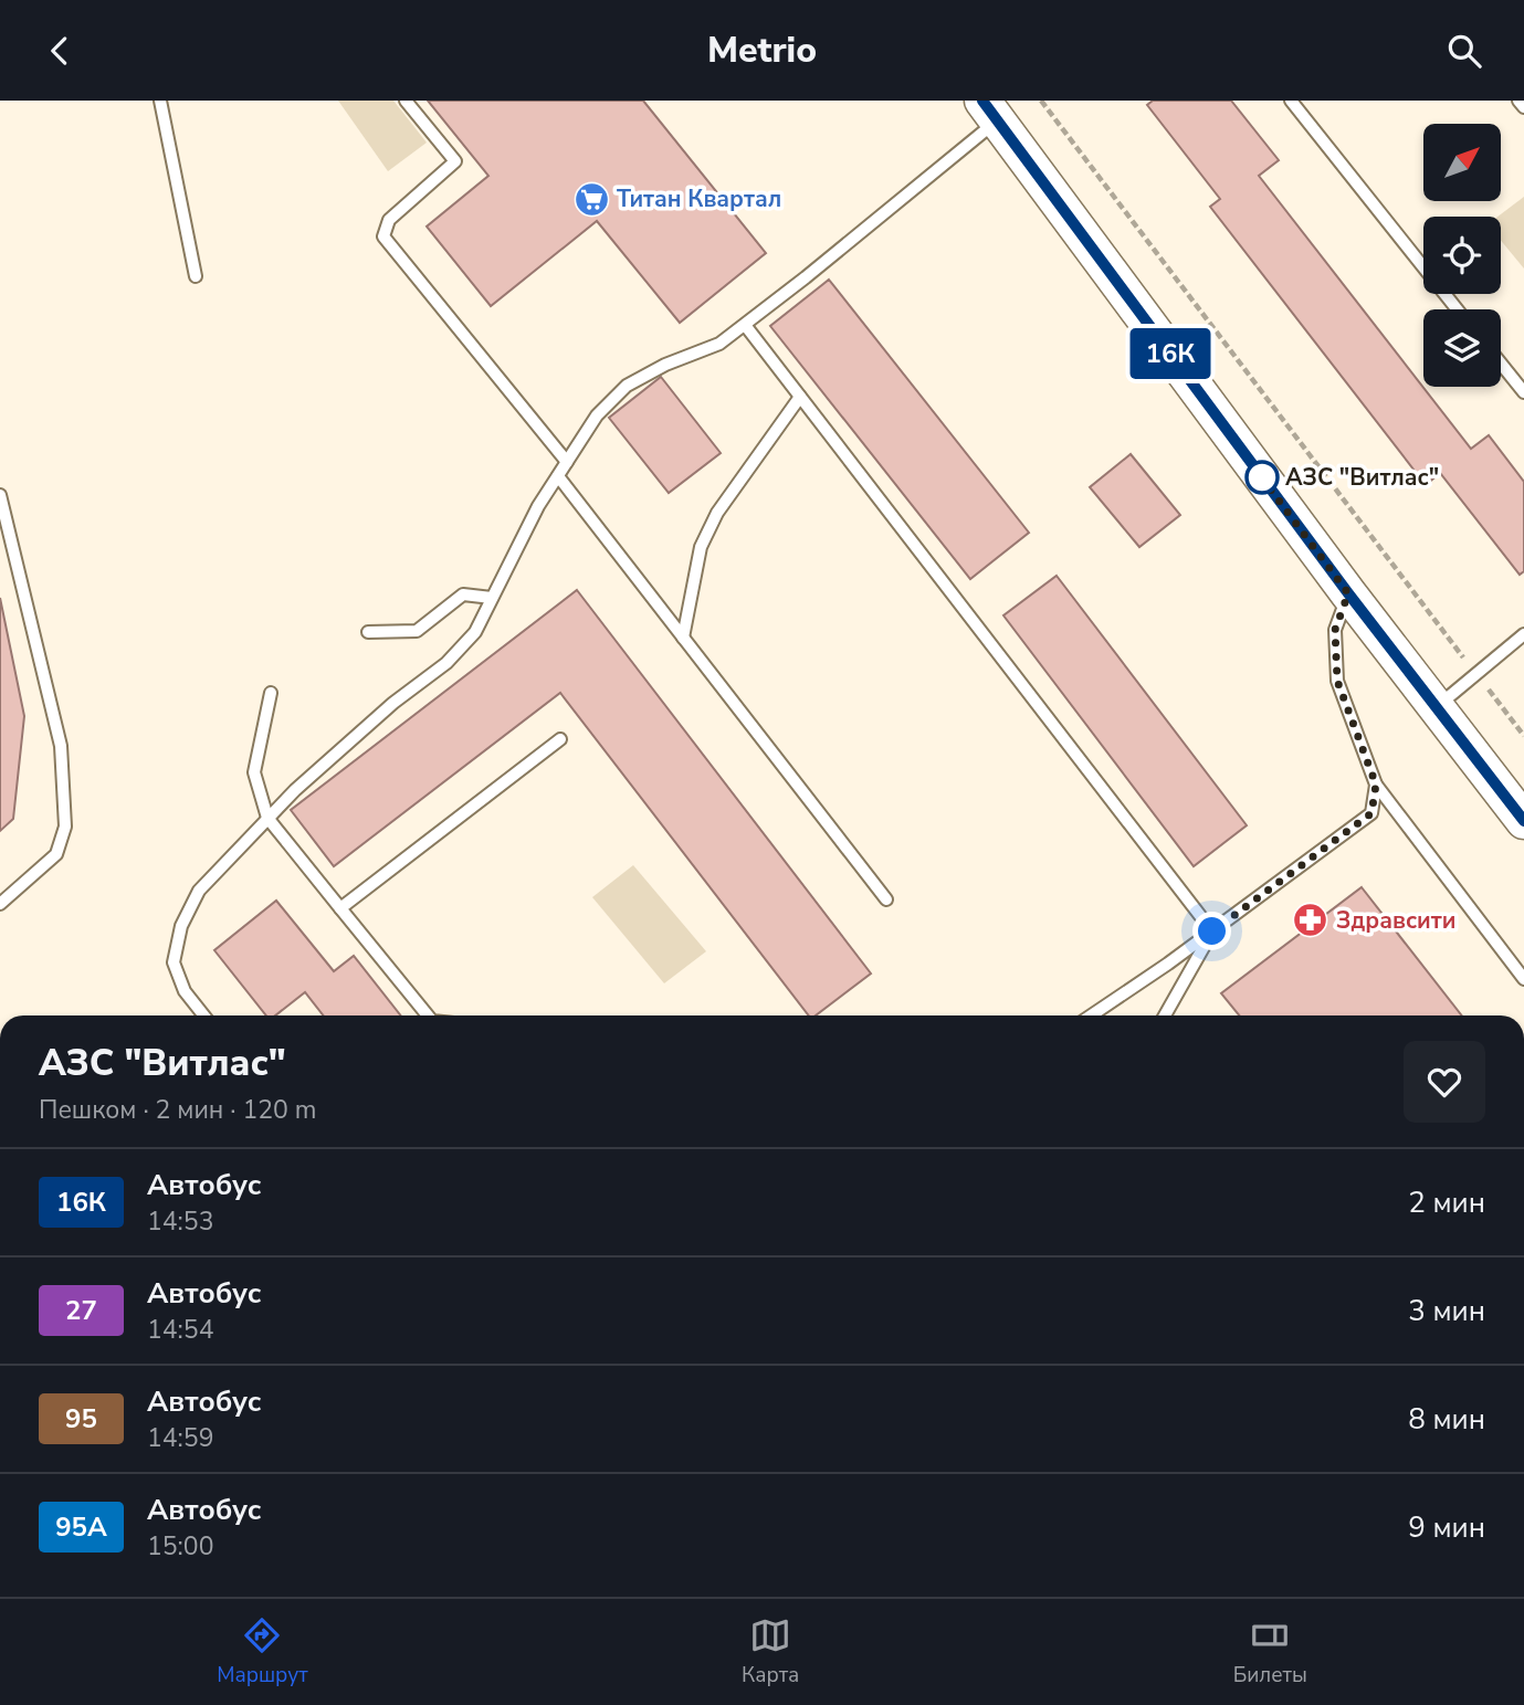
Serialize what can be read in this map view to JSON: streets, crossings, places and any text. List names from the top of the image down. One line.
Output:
{"places":{"supermarket":["Титан Квартал"],"other":["АЗС \"Витлас\""],"pharmacy":["Здравсити"]},"lines":["bus line 16К"],"north":"top right","page":{"header":"Metrio","on_map":"16К","heading":["АЗС \"Витлас\"","Пешком · 2 мин · 120 m"],"list":[{"mark":"16К","name":"Автобус","note":"14:53","value":"2 мин"},{"mark":"27","name":"Автобус","note":"14:54","value":"3 мин"},{"mark":"95","name":"Автобус","note":"14:59","value":"8 мин"},{"mark":"95А","name":"Автобус","note":"15:00","value":"9 мин"}],"tabs":["Маршрут","Карта","Билеты"]}}
